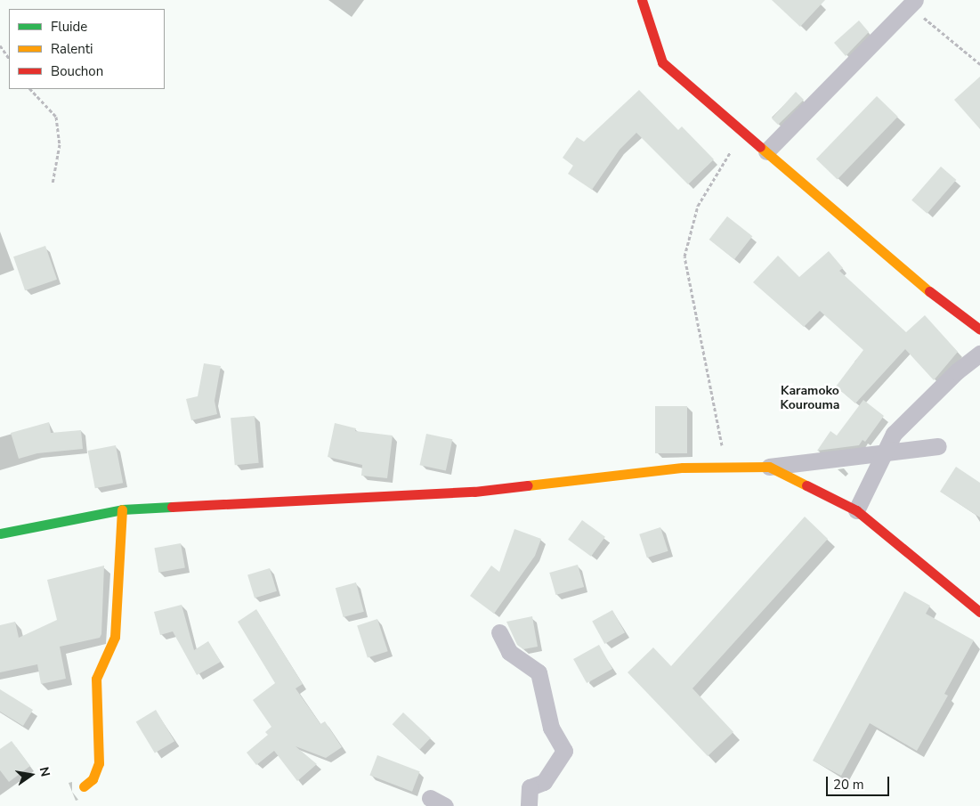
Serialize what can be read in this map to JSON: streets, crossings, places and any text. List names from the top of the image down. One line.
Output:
{"districts":["Karamoko Kourouma"],"legend":["Fluide","Ralenti","Bouchon"],"scale_bar":"20 m","north":"right"}
